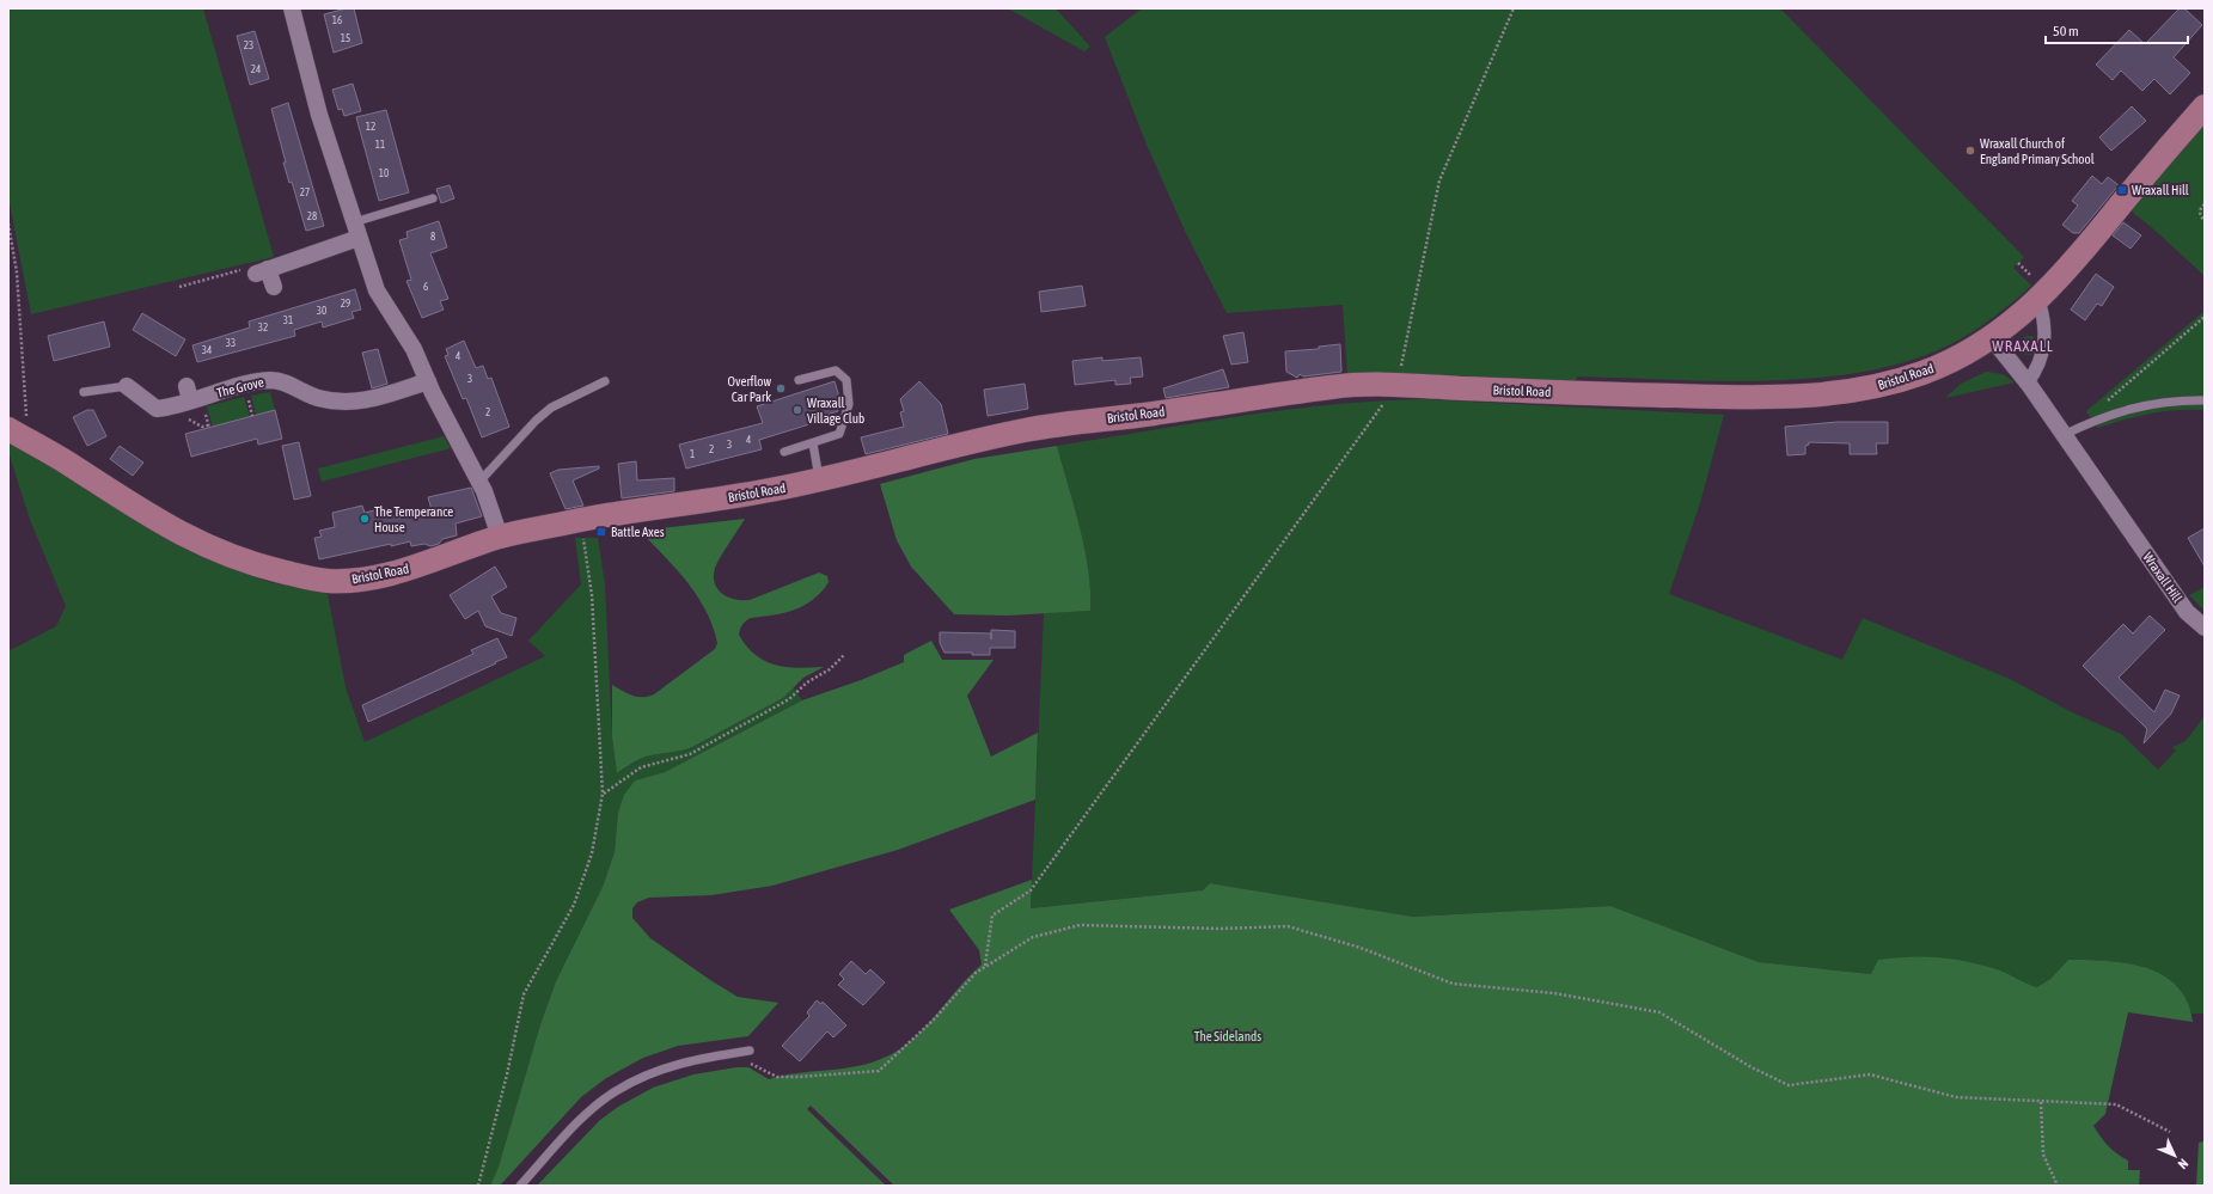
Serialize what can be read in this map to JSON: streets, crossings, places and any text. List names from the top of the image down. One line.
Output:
{"streets":{"main road":["Bristol Road"],"street":["The Grove","Wraxall Hill"]},"crossings":[["Bristol Road","Wraxall Hill"]],"districts":["WRAXALL"],"parks":["The Sidelands"],"places":{"other":["Wraxall Church of England Primary School","Overflow Car Park","Wraxall Village Club","The Temperance House"],"transit":["Wraxall Hill","Battle Axes"]},"house_numbers":["16","15","23","24","12","11","10","27","28","8","6","29","30","31","32","33","34","4","3","2","4","3","2","1"],"scale_bar":"50 m","north":"bottom right"}
